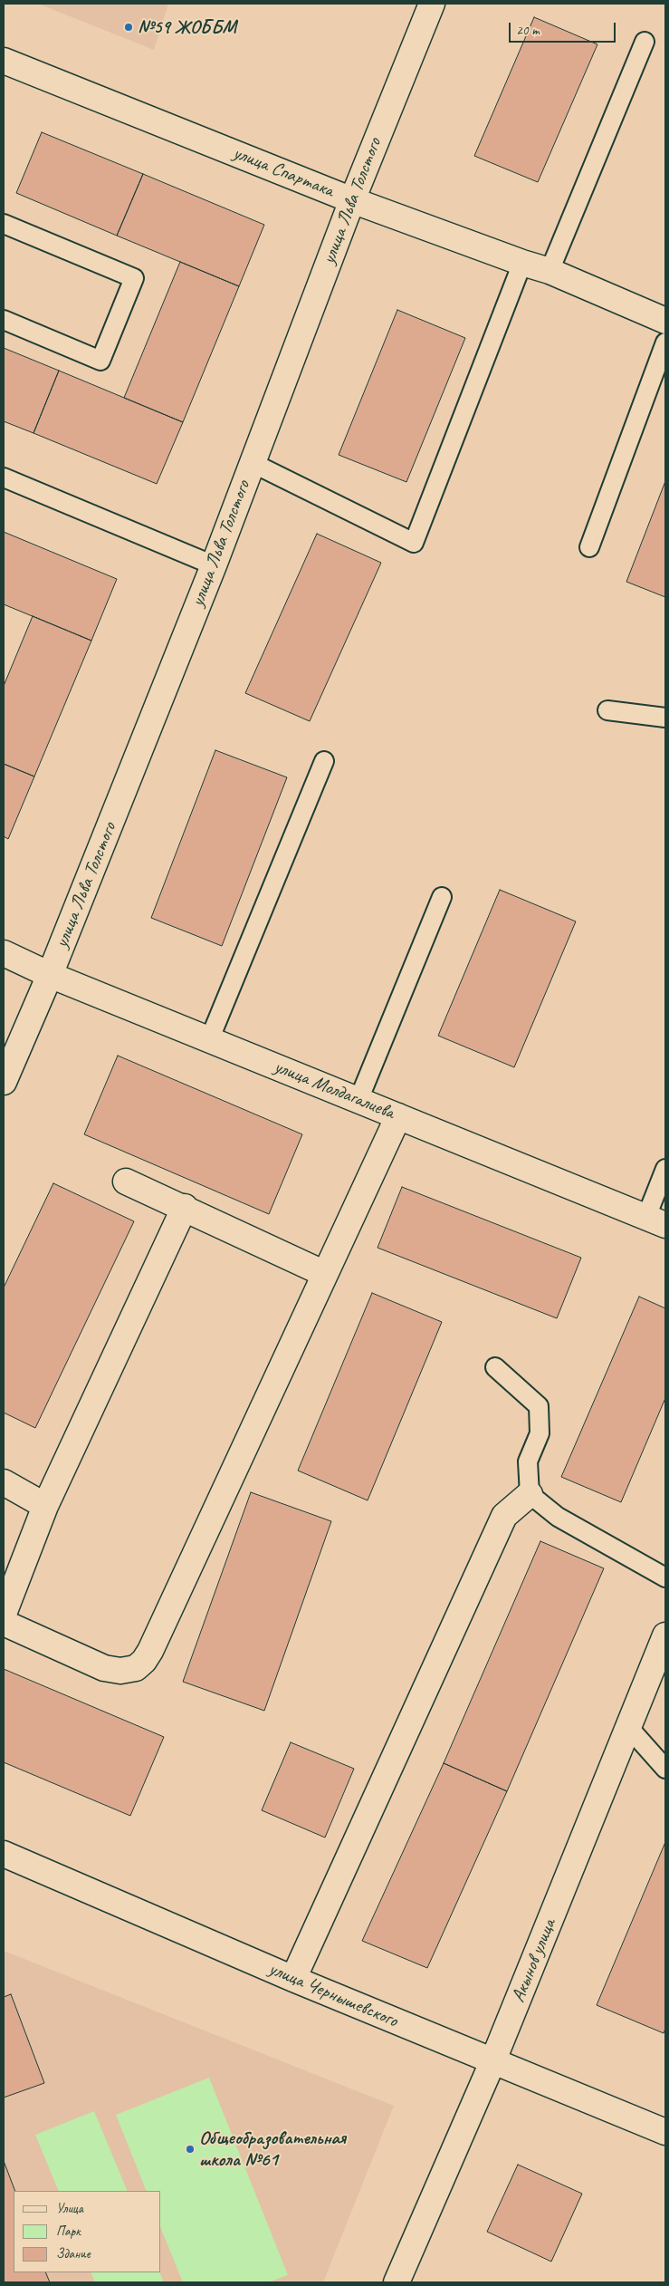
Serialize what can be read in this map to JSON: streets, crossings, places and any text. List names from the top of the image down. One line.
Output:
{"streets":{"street":["улица Спартака","улица Льва Толстого","улица Молдагалиева","Акынов улица","улица Чернышевского"]},"crossings":[["улица Спартака","улица Льва Толстого"],["улица Льва Толстого","улица Молдагалиева"],["Акынов улица","улица Чернышевского"]],"places":["№59 ЖОББМ","Общеобразовательная школа №61"],"legend":["Улица","Парк","Здание"],"scale_bar":"20 m"}
